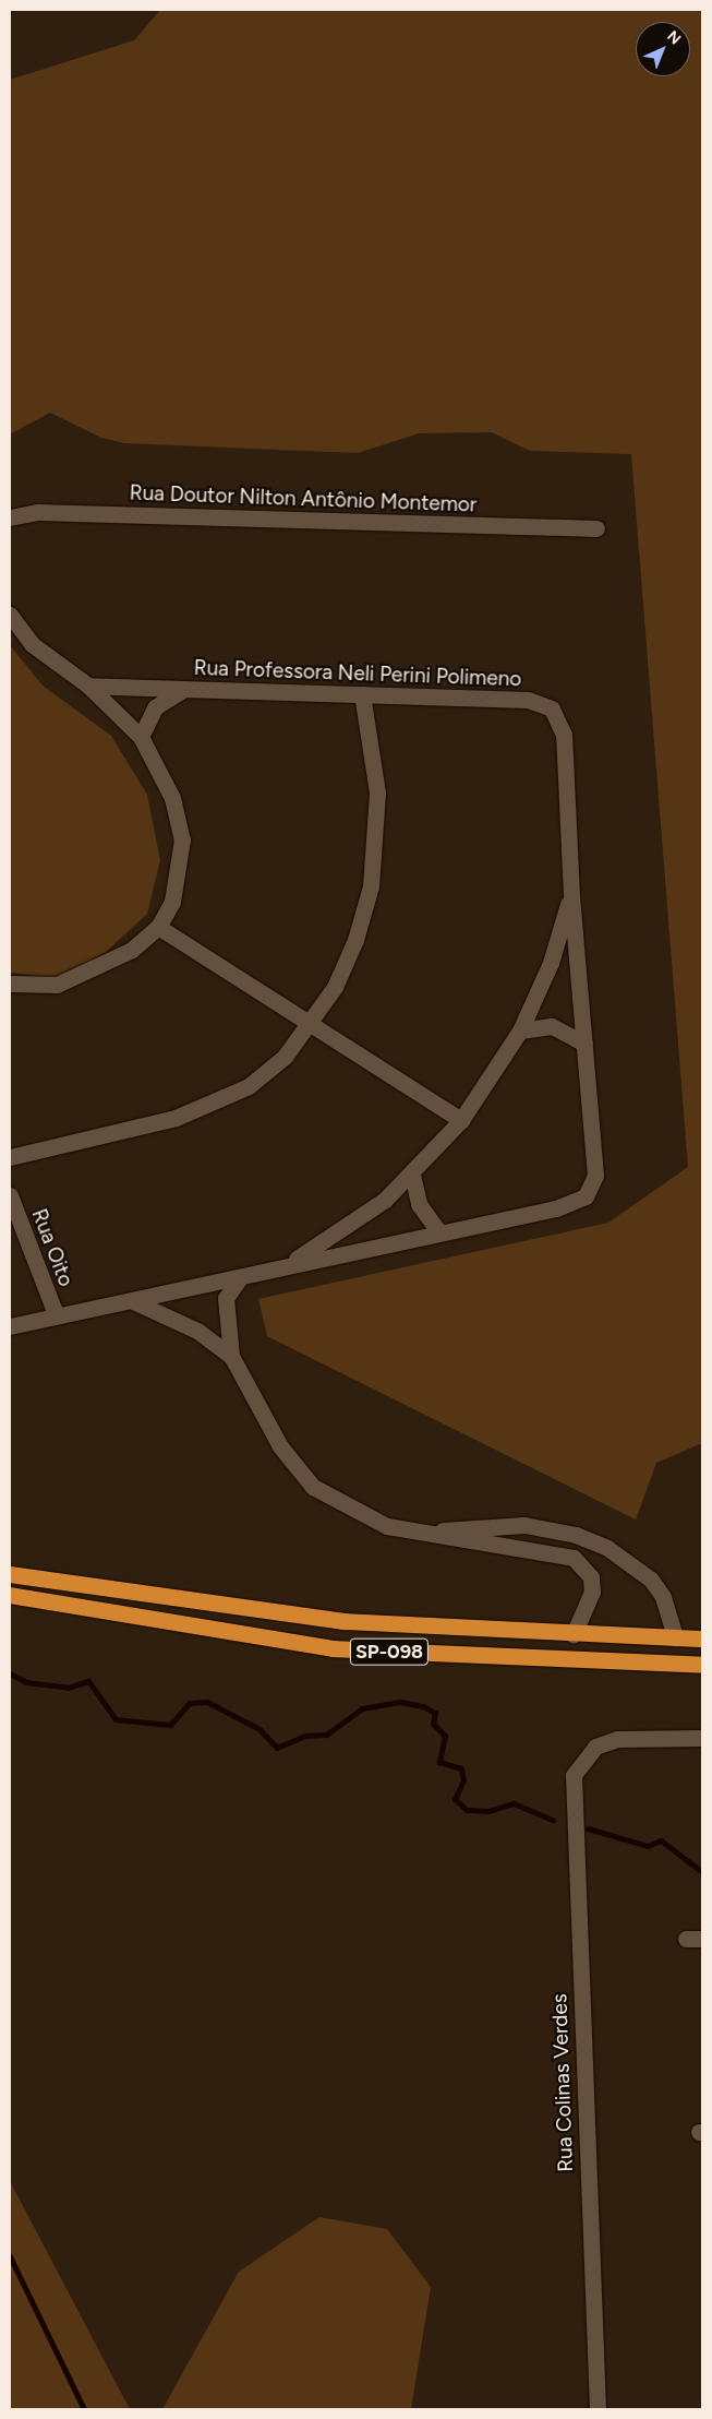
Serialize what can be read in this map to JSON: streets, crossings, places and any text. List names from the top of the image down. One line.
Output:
{"streets":{"highway":["SP-098"],"street":["Rua Doutor Nilton Antônio Montemor","Rua Professora Neli Perini Polimeno","Rua Oito","Rua Colinas Verdes"]},"north":"top right"}
